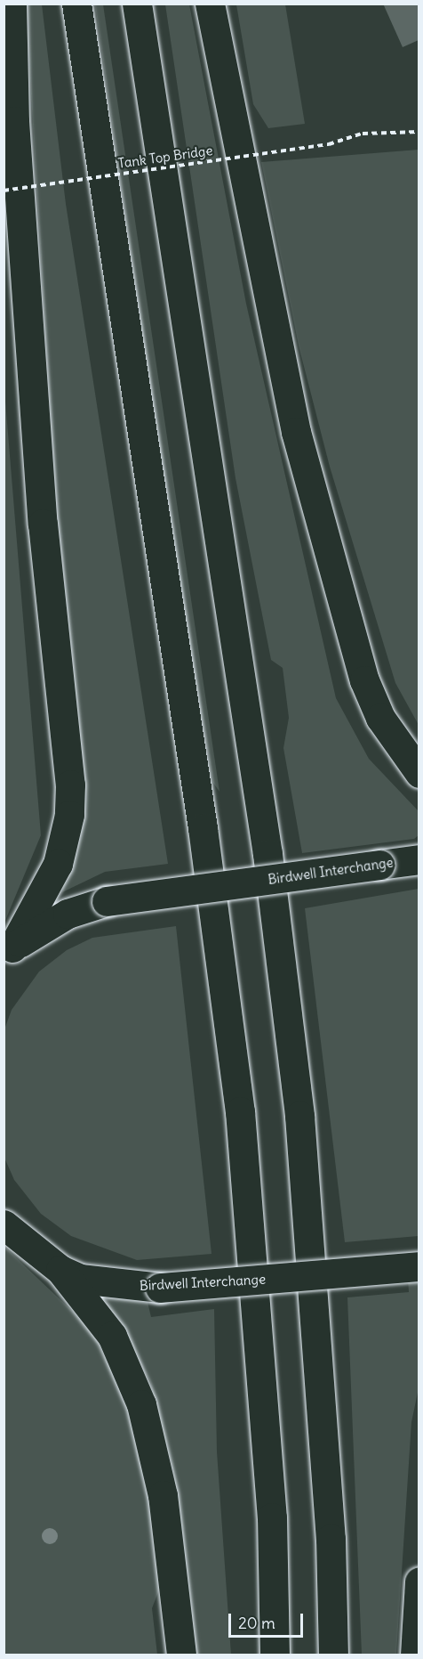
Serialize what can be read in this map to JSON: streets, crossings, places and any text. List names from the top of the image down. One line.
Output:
{"streets":{"highway":["Birdwell Interchange"],"path":["Tank Top Bridge"]},"scale_bar":"20 m"}
